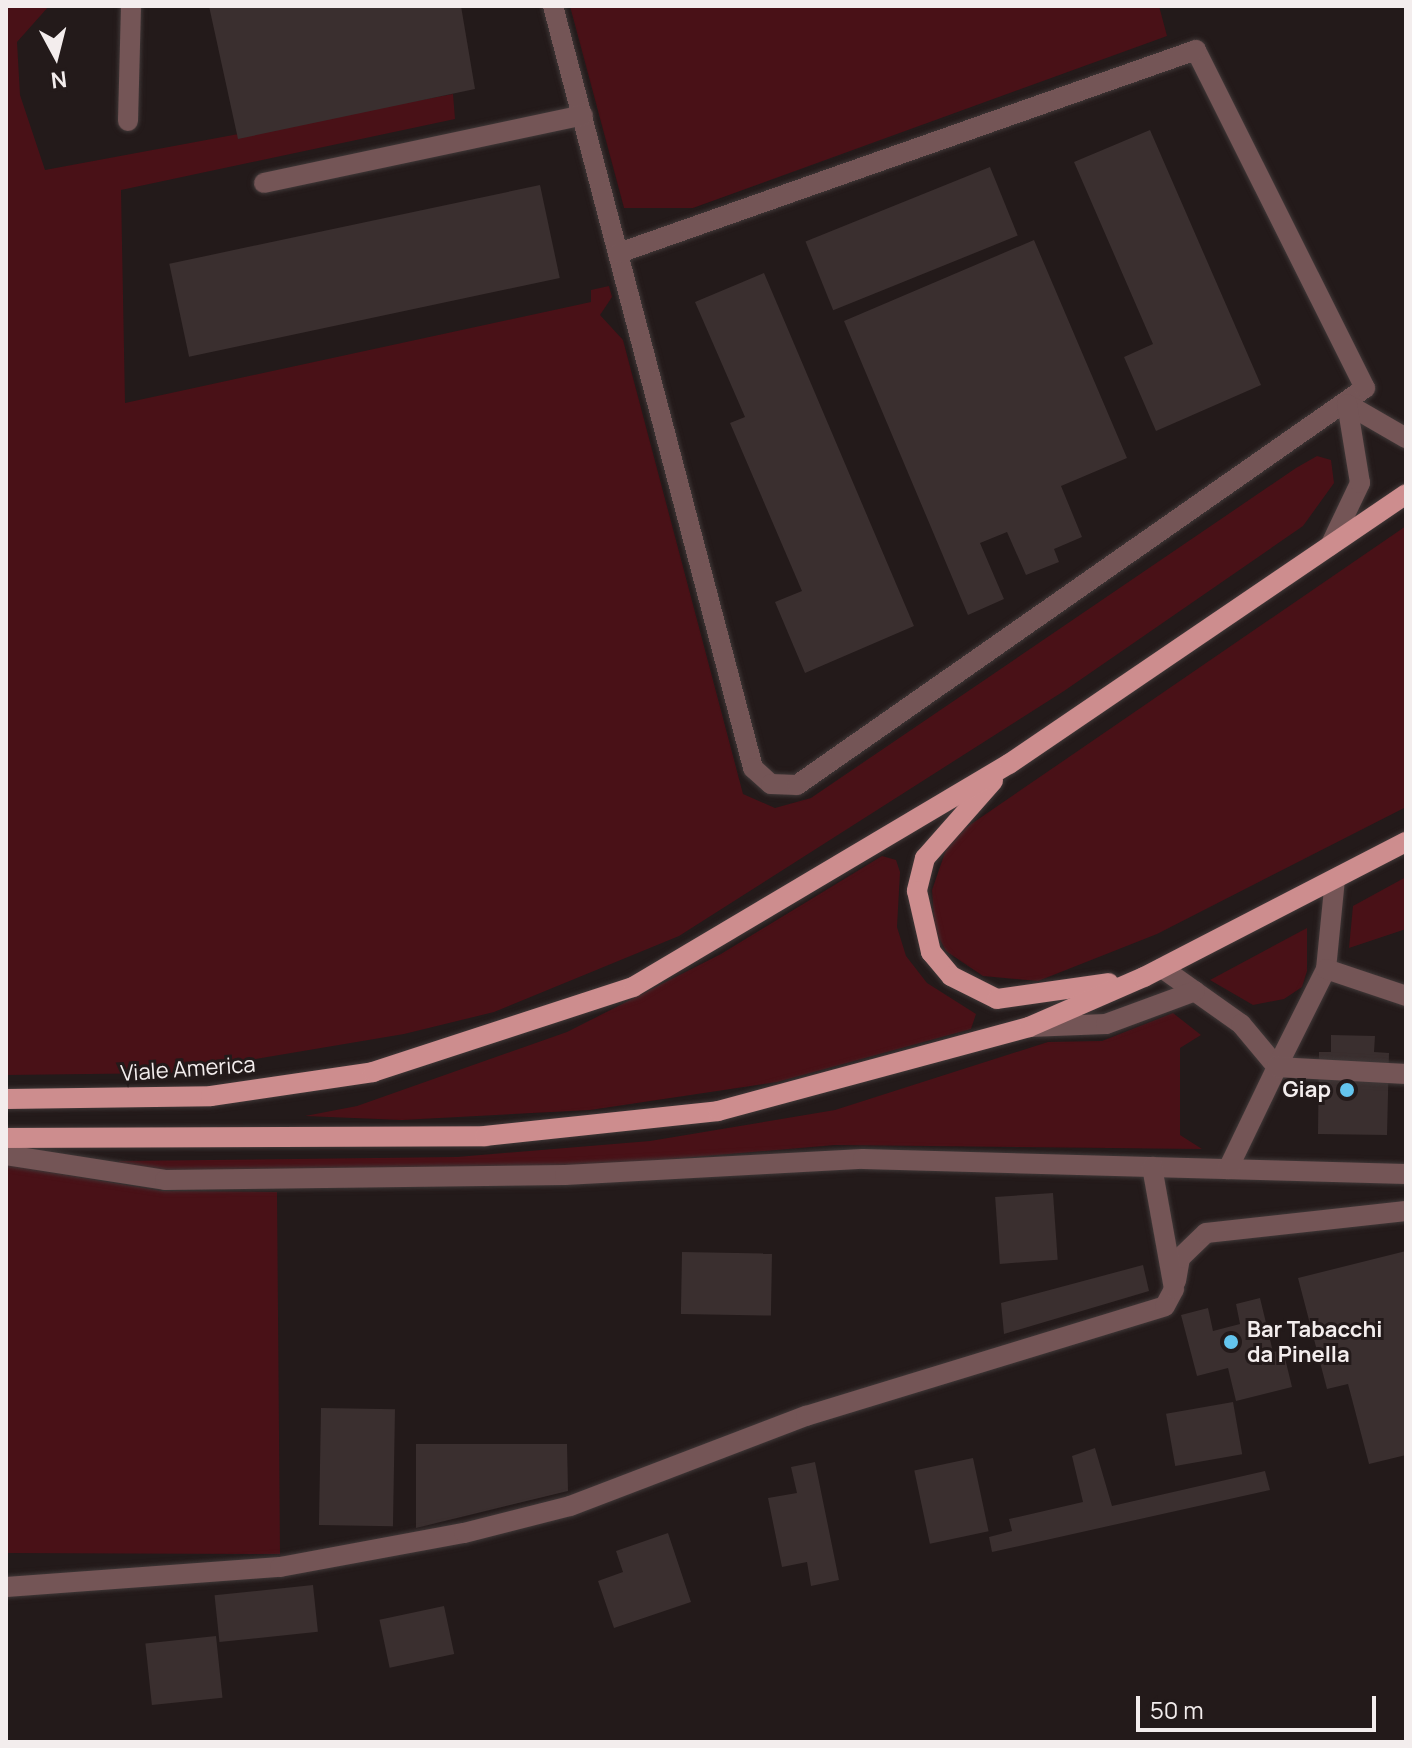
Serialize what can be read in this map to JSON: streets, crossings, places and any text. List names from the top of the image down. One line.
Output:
{"streets":{"main road":["Viale America"]},"places":["Giap","Bar Tabacchi da Pinella"],"scale_bar":"50 m","north":"bottom"}
